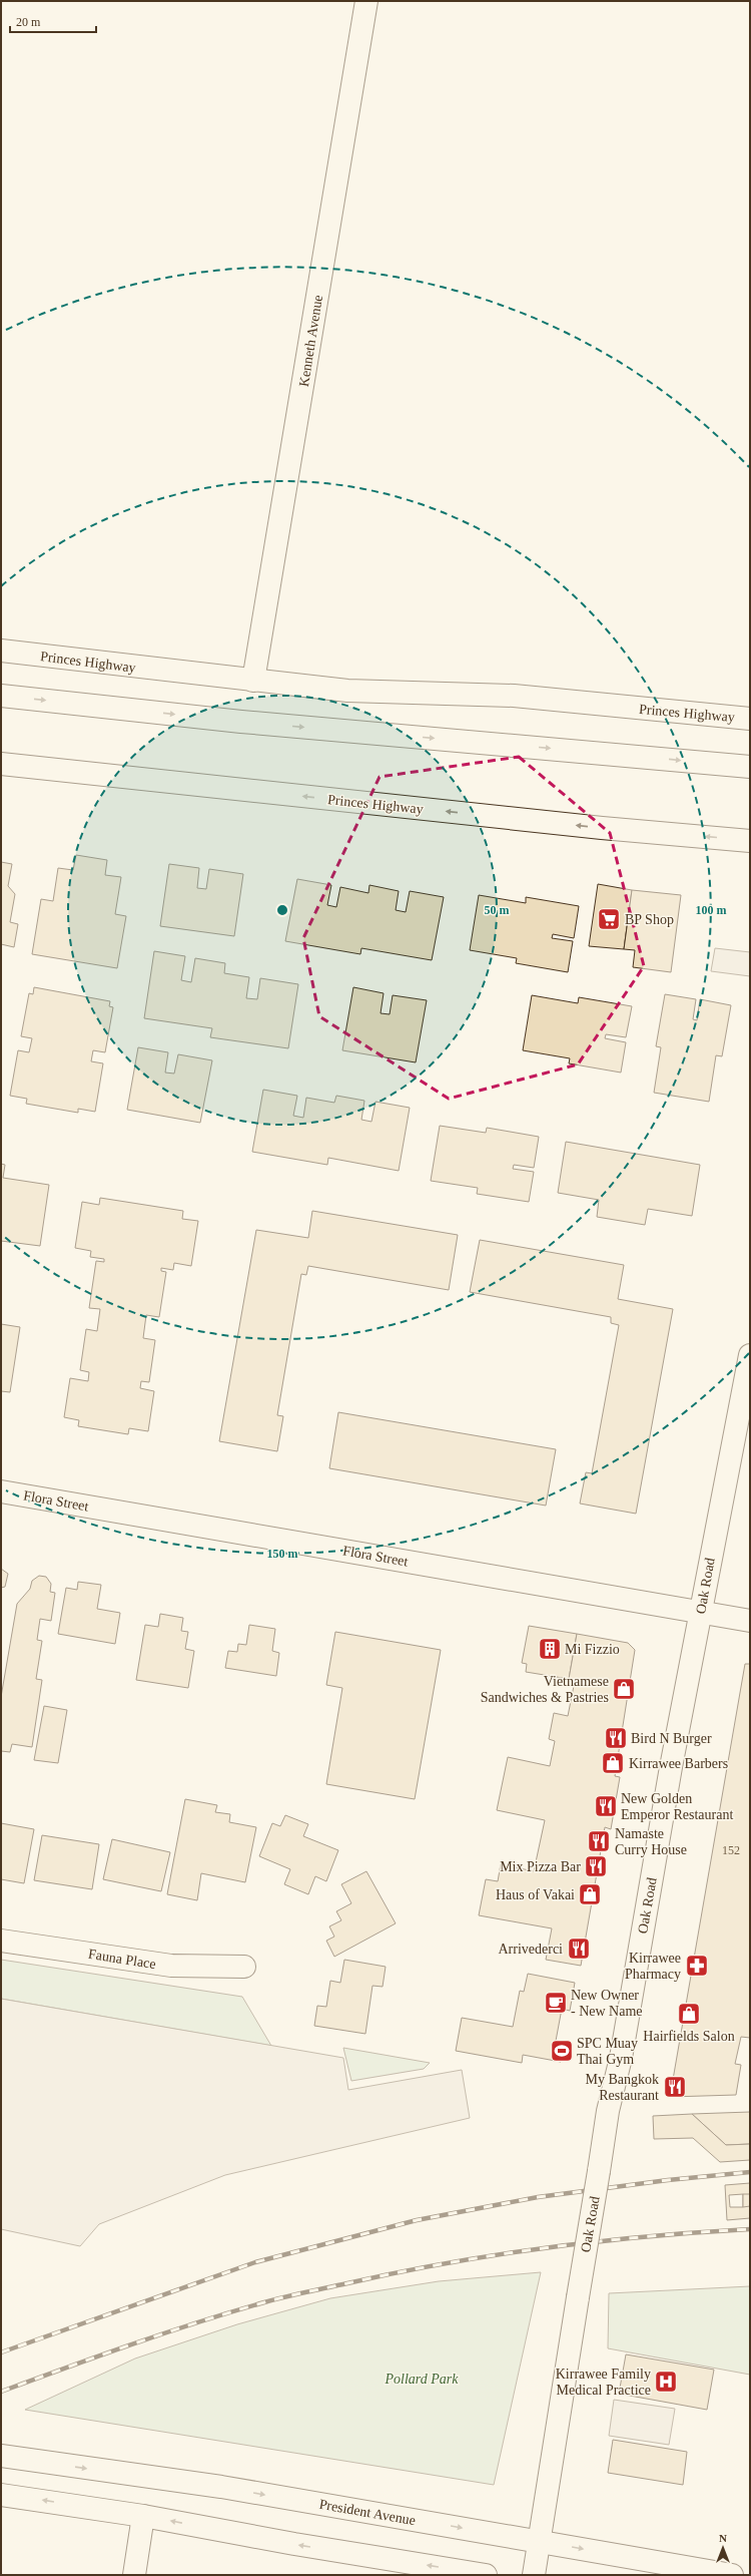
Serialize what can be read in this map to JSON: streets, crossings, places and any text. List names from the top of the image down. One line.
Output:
{"streets":{"main road":["Kenneth Avenue","Princes Highway","Flora Street","Oak Road","Fauna Place","President Avenue"]},"crossings":[["Kenneth Avenue","Princes Highway"],["Flora Street","Oak Road"],["Oak Road","President Avenue"]],"parks":["Pollard Park"],"places":{"supermarket":["BP Shop"],"building":["Mi Fizzio"],"shop":["Vietnamese Sandwiches & Pastries","Kirrawee Barbers","Haus of Vakai","Hairfields Salon"],"restaurant":["Bird N Burger","New Golden Emperor Restaurant","Namaste Curry House","Mix Pizza Bar","Arrivederci","My Bangkok Restaurant"],"pharmacy":["Kirrawee Pharmacy"],"cafe":["New Owner - New Name"],"sports":["SPC Muay Thai Gym"],"hospital":["Kirrawee Family Medical Practice"]},"house_numbers":["152"],"scale_bar":"20 m","north":"top","rings":["50 m","100 m","150 m"]}
